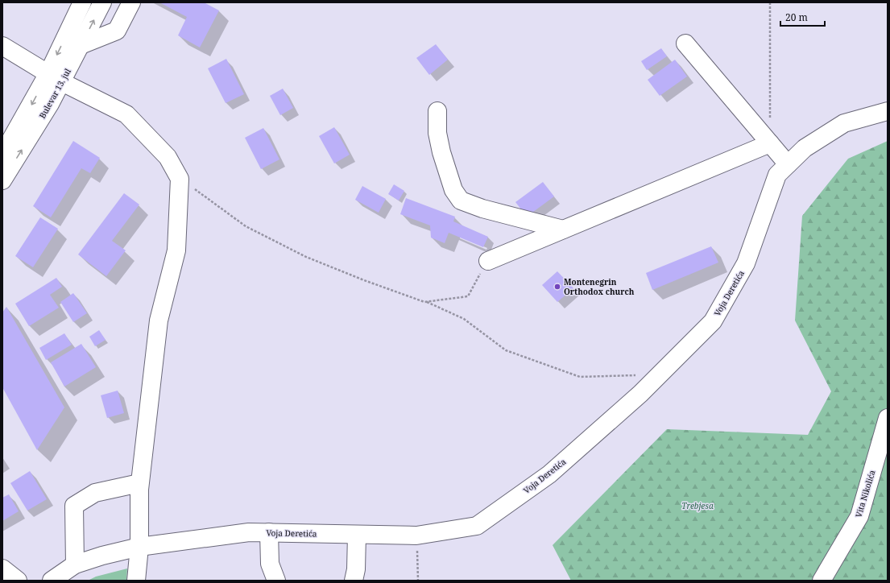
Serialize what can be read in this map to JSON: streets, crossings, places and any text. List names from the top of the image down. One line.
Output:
{"streets":{"street":["Bulevar 13. jul","Voja Deretića","Vita Nikolića"]},"parks":["Trebjesa"],"places":["Montenegrin Orthodox church"],"scale_bar":"20 m"}
